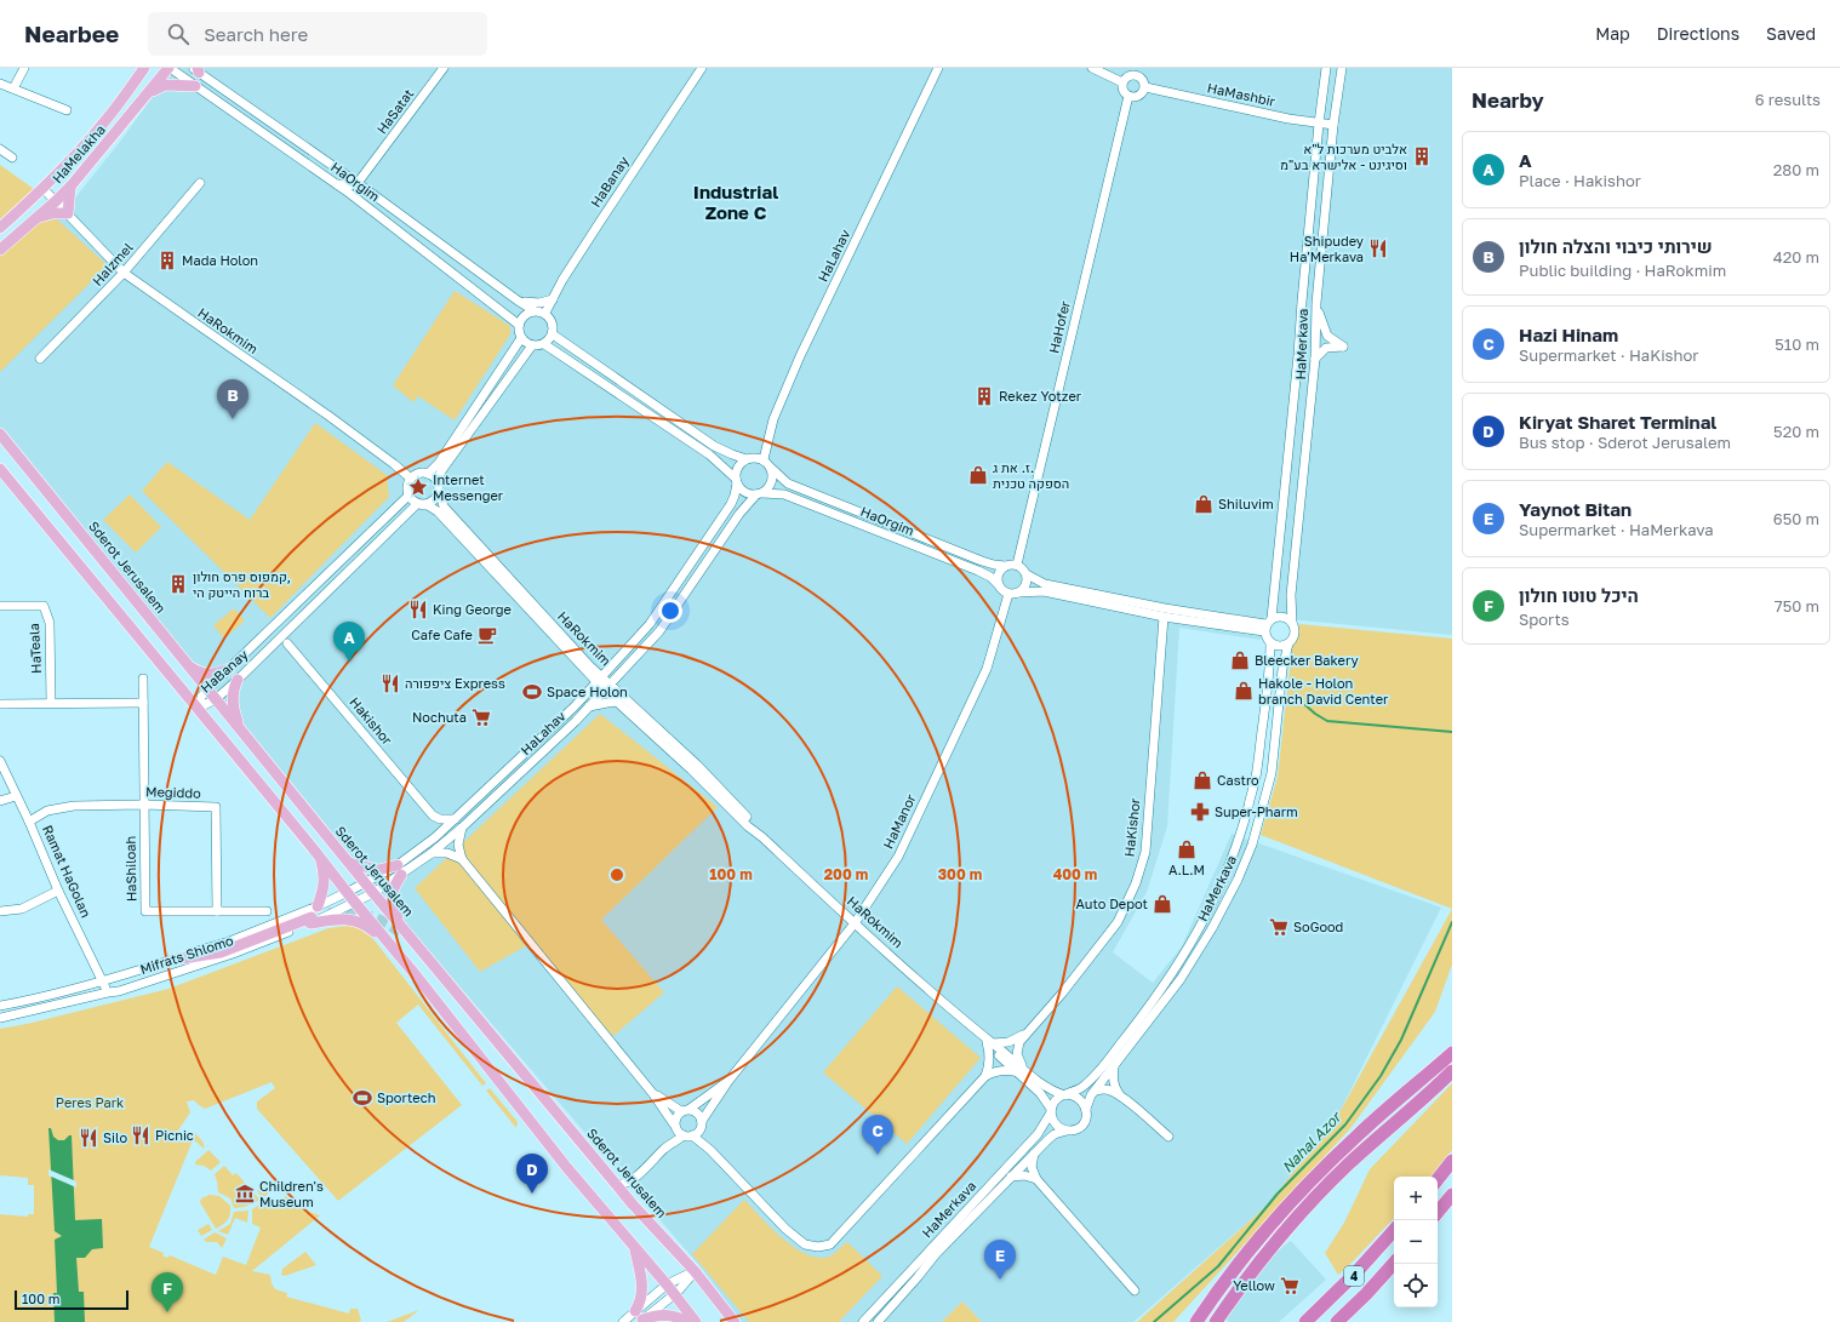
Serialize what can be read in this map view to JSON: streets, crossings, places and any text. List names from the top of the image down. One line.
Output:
{"streets":{"highway":["4"],"main road":["HaMelakha","Sderot Jerusalem"],"street":["HaMashbir","HaSatat","HaOrgim","HaBanay","HaLahav","HaIzmel","HaHofer","HaRokmim","HaMerkava","HaTeala","Hakishor","Megiddo","HaManor","HaKishor","HaShiloah","Ramat HaGolan","Mifrats Shlomo"]},"crossings":[["HaMashbir","HaHofer"],["HaMashbir","HaMerkava"],["HaSatat","HaOrgim"],["HaMelakha","HaOrgim"],["HaMelakha","HaRokmim"],["HaOrgim","HaBanay"],["HaOrgim","HaLahav"],["HaOrgim","HaHofer"],["HaOrgim","HaManor"],["HaBanay","HaRokmim"],["HaBanay","Sderot Jerusalem"],["HaLahav","HaRokmim"],["HaLahav","Sderot Jerusalem"],["HaLahav","Mifrats Shlomo"],["HaIzmel","HaRokmim"],["HaHofer","HaManor"],["HaRokmim","HaMerkava"],["HaRokmim","HaManor"],["HaRokmim","HaKishor"],["Sderot Jerusalem","Mifrats Shlomo"],["Megiddo","HaShiloah"],["Megiddo","Ramat HaGolan"],["Ramat HaGolan","Mifrats Shlomo"]],"districts":["Industrial Zone C"],"water":["Nahal Azor"],"parks":["Peres Park"],"places":{"building":["אלביט מערכות ל\"א וסיגינט - אלישרא בע\"מ","Mada Holon","Rekez Yotzer","קמפוס פרס חולון, ברוח הייטק הי"],"restaurant":["Shipudey Ha'Merkava","King George","ציפפורה Express","Picnic","Silo"],"shop":["ז. את ג. הספקה טכנית","Shiluvim","Bleecker Bakery","Hakole - Holon branch David Center","Castro","A.L.M","Auto Depot"],"place":["Internet Messenger"],"cafe":["Cafe Cafe"],"sports":["Space Holon","Sportech"],"supermarket":["Nochuta","SoGood","Yellow"],"pharmacy":["Super-Pharm"],"museum":["Children's Museum"]},"scale_bar":"100 m","page":{"header":"Nearbee","search":"Search here","nav":["Map","Directions","Saved"],"heading":["Nearby","6 results"],"list":[{"mark":"A","name":"A","note":"Place · Hakishor","value":"280 m"},{"mark":"B","name":"שירותי כיבוי והצלה חולון","note":"Public building · HaRokmim","value":"420 m"},{"mark":"C","name":"Hazi Hinam","note":"Supermarket · HaKishor","value":"510 m"},{"mark":"D","name":"Kiryat Sharet Terminal","note":"Bus stop · Sderot Jerusalem","value":"520 m"},{"mark":"E","name":"Yaynot Bitan","note":"Supermarket · HaMerkava","value":"650 m"},{"mark":"F","name":"היכל טוטו חולון","note":"Sports","value":"750 m"}],"pins":["B","A","C","D","E","F"],"map_buttons":["+","−"],"scale":"100 m"},"rings":["100 m","200 m","300 m","400 m"]}
